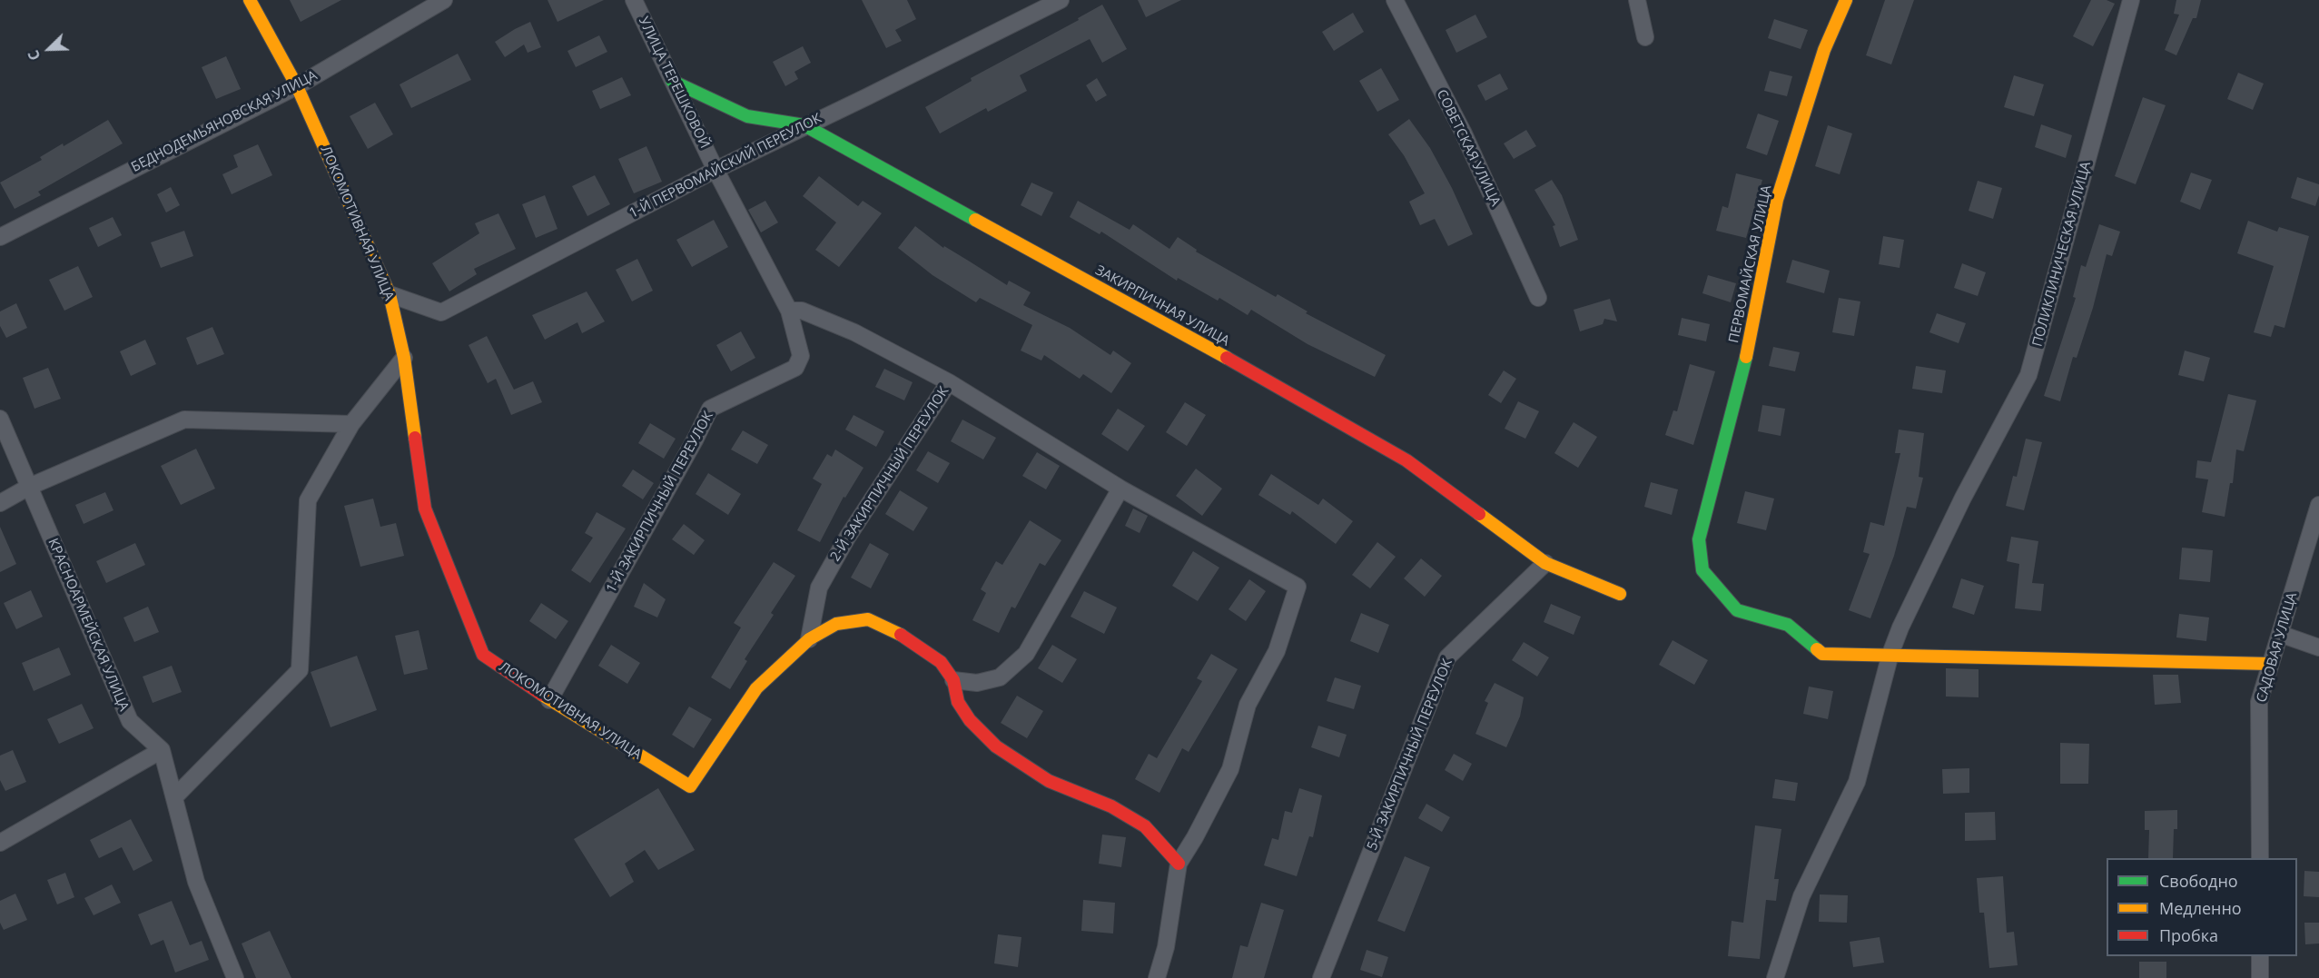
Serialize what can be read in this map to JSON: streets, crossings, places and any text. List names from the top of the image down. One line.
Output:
{"streets":{"street":["УЛИЦА ТЕРЕШКОВОЙ","БЕДНОДЕМЬЯНОВСКАЯ УЛИЦА","СОВЕТСКАЯ УЛИЦА","1-Й ПЕРВОМАЙСКИЙ ПЕРЕУЛОК","ЛОКОМОТИВНАЯ УЛИЦА","ПОЛИКЛИНИЧЕСКАЯ УЛИЦА","ПЕРВОМАЙСКАЯ УЛИЦА","ЗАКИРПИЧНАЯ УЛИЦА","2-Й ЗАКИРПИЧНЫЙ ПЕРЕУЛОК","1-Й ЗАКИРПИЧНЫЙ ПЕРЕУЛОК","КРАСНОАРМЕЙСКАЯ УЛИЦА","САДОВАЯ УЛИЦА","5-Й ЗАКИРПИЧНЫЙ ПЕРЕУЛОК"]},"crossings":[["УЛИЦА ТЕРЕШКОВОЙ","1-Й ПЕРВОМАЙСКИЙ ПЕРЕУЛОК"],["УЛИЦА ТЕРЕШКОВОЙ","ЗАКИРПИЧНАЯ УЛИЦА"],["УЛИЦА ТЕРЕШКОВОЙ","2-Й ЗАКИРПИЧНЫЙ ПЕРЕУЛОК"],["УЛИЦА ТЕРЕШКОВОЙ","1-Й ЗАКИРПИЧНЫЙ ПЕРЕУЛОК"],["БЕДНОДЕМЬЯНОВСКАЯ УЛИЦА","ЛОКОМОТИВНАЯ УЛИЦА"],["1-Й ПЕРВОМАЙСКИЙ ПЕРЕУЛОК","ЛОКОМОТИВНАЯ УЛИЦА"],["1-Й ПЕРВОМАЙСКИЙ ПЕРЕУЛОК","ЗАКИРПИЧНАЯ УЛИЦА"],["ЛОКОМОТИВНАЯ УЛИЦА","2-Й ЗАКИРПИЧНЫЙ ПЕРЕУЛОК"],["ЛОКОМОТИВНАЯ УЛИЦА","1-Й ЗАКИРПИЧНЫЙ ПЕРЕУЛОК"],["ПОЛИКЛИНИЧЕСКАЯ УЛИЦА","ПЕРВОМАЙСКАЯ УЛИЦА"],["ЗАКИРПИЧНАЯ УЛИЦА","5-Й ЗАКИРПИЧНЫЙ ПЕРЕУЛОК"],["2-Й ЗАКИРПИЧНЫЙ ПЕРЕУЛОК","1-Й ЗАКИРПИЧНЫЙ ПЕРЕУЛОК"]],"legend":["Свободно","Медленно","Пробка"],"north":"bottom left"}
